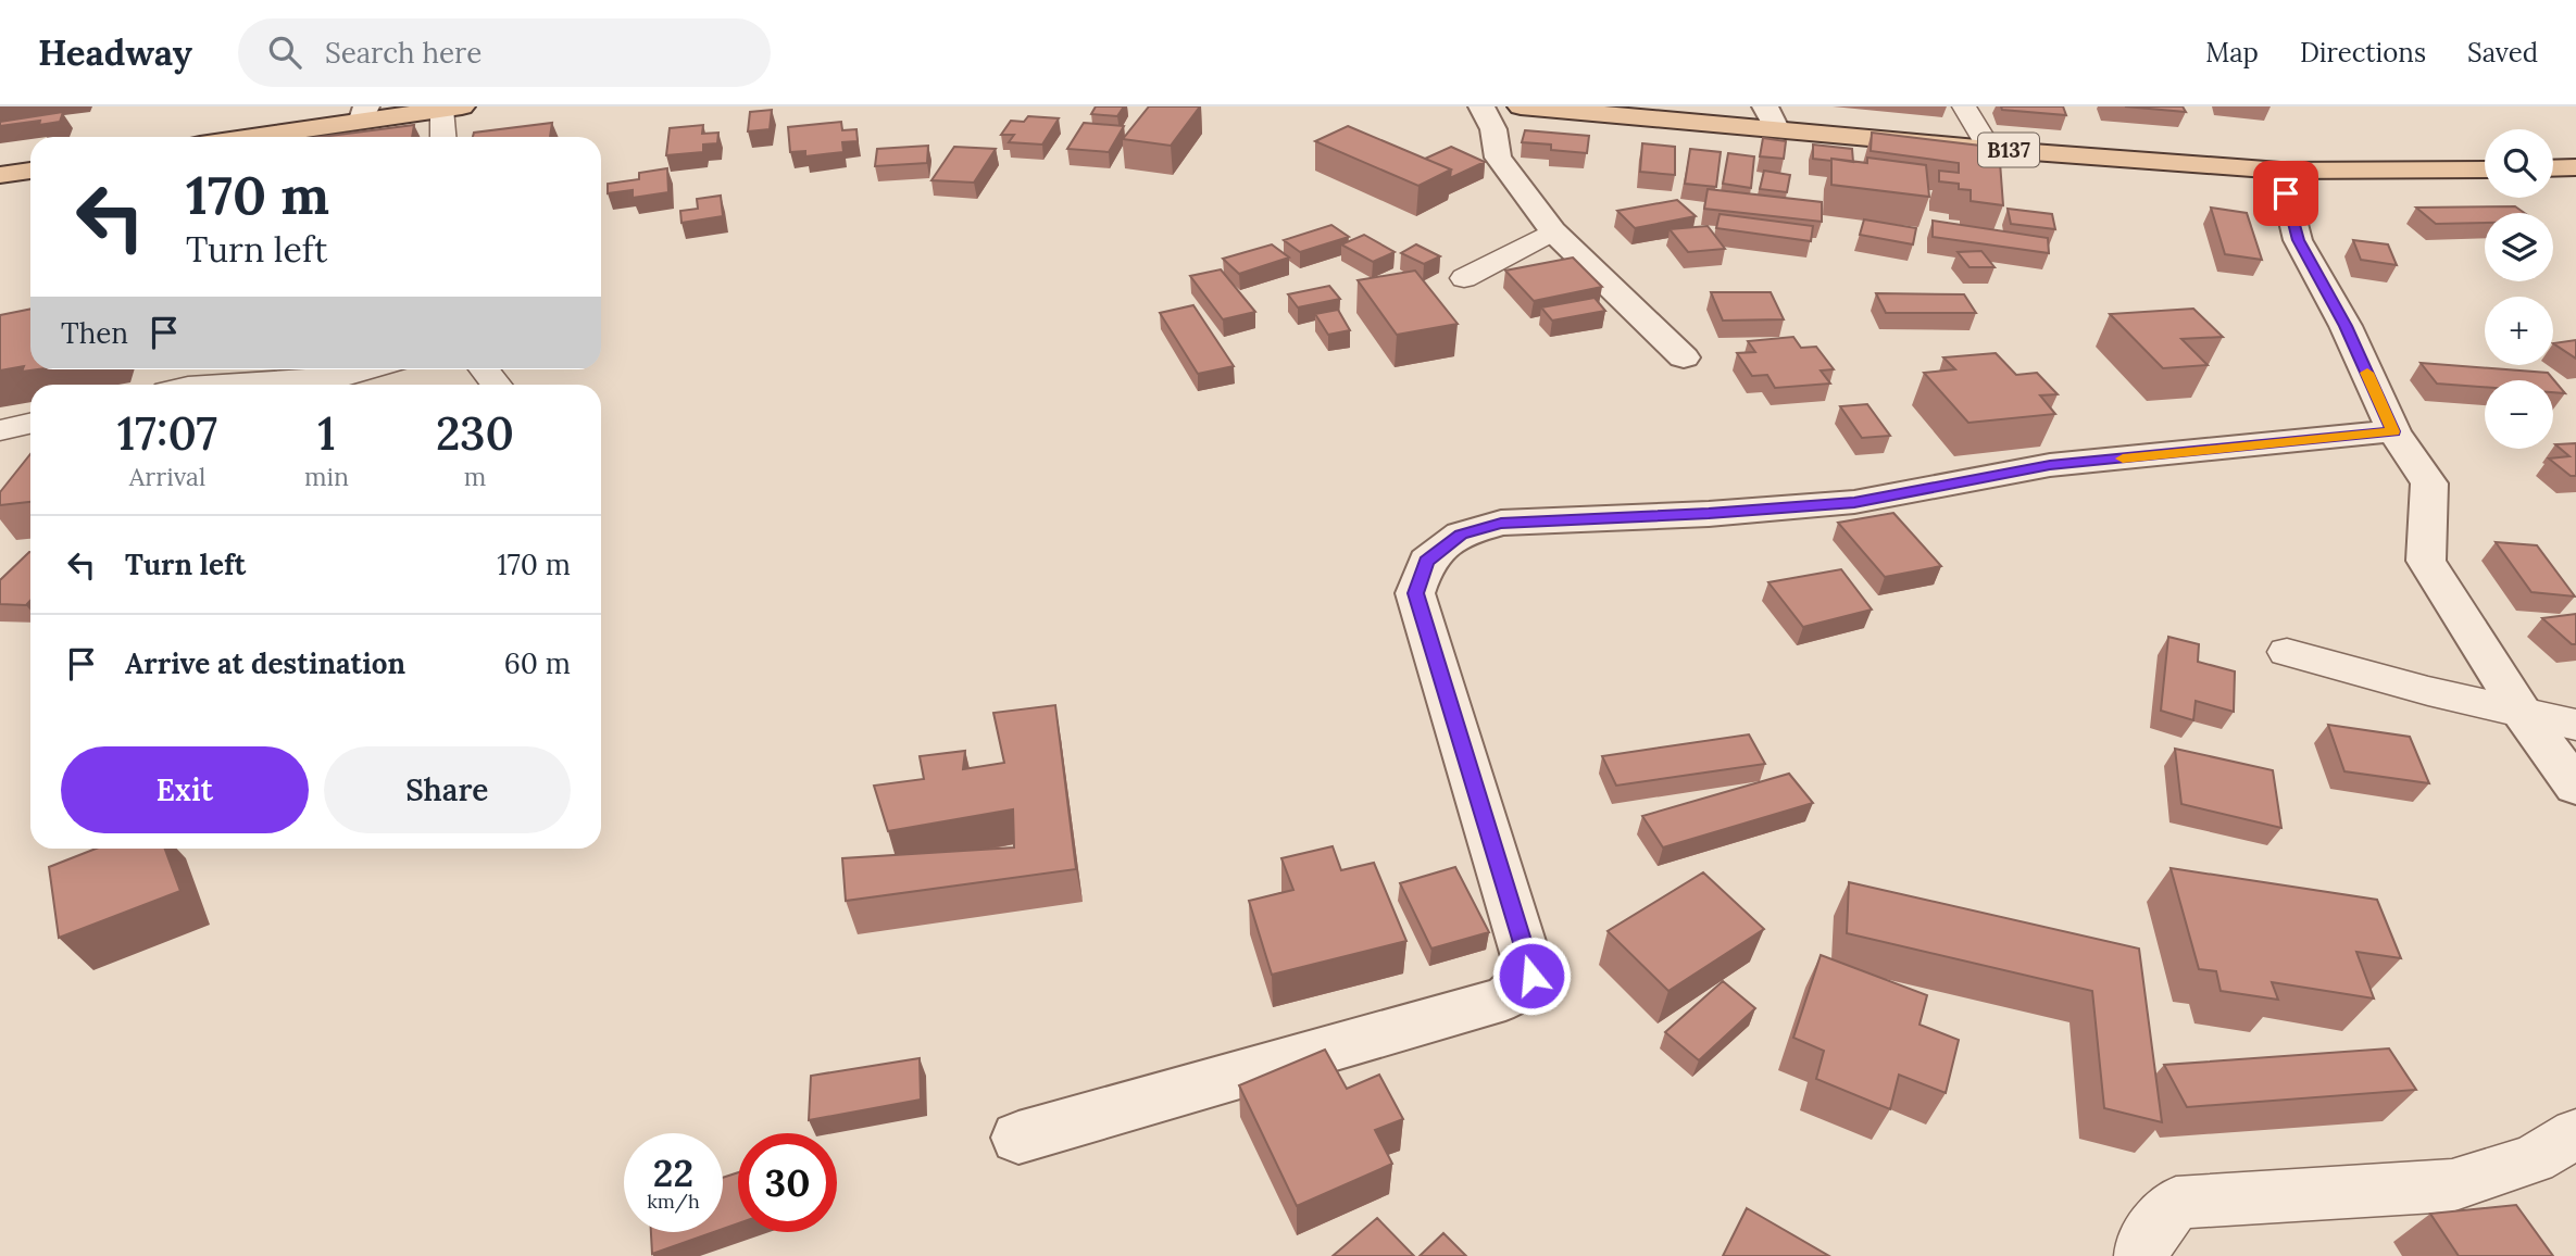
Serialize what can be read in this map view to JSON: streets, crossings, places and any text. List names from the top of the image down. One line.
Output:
{"streets":{"main road":["B137"]},"page":{"header":"Headway","search":"Search here","nav":["Map","Directions","Saved"],"map_buttons":["+","−"],"turn":["170 m","Turn left"],"then":"Then","eta":["17:07","Arrival","1","min","230","m"],"list":[{"name":"Turn left","value":"170 m"},{"name":"Arrive at destination","value":"60 m"}],"buttons":["Exit","Share"],"speed":"22 km/h","limit":"30"}}
